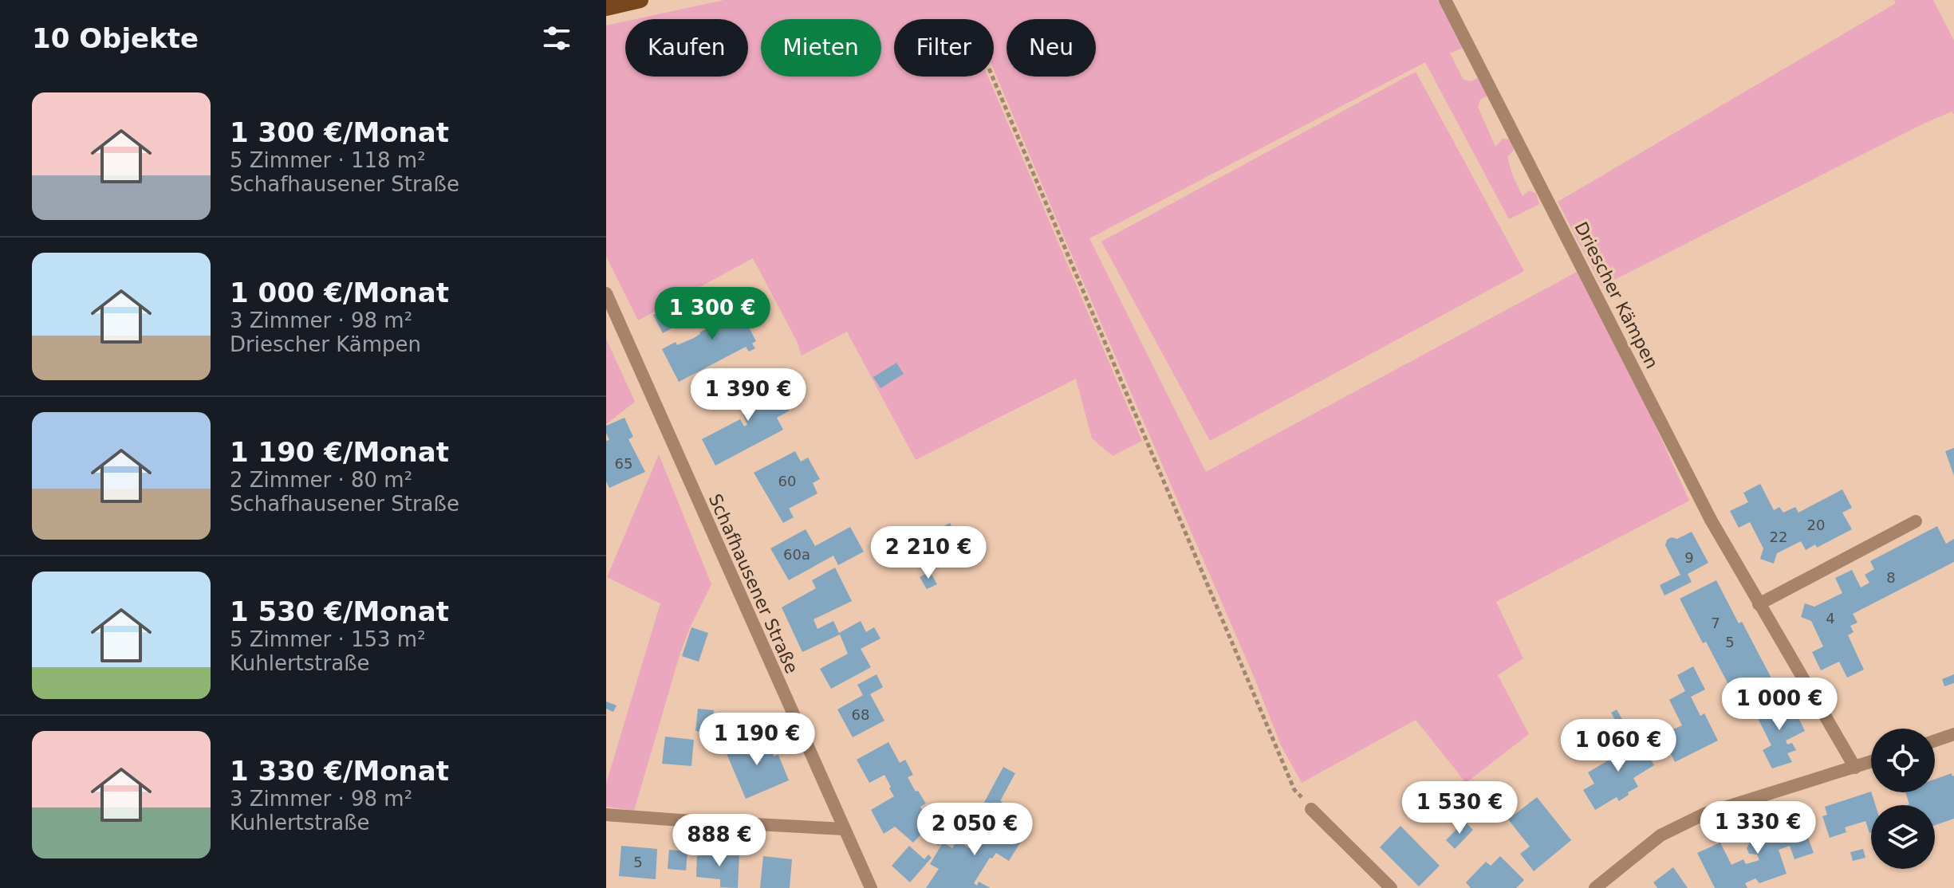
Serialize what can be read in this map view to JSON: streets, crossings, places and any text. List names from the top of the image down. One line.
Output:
{"streets":{"street":["Driescher Kämpen","Schafhausener Straße"]},"house_numbers":["65","60","20","22","60a","9","8","4","7","5","68","5"],"page":{"heading":"10 Objekte","chip":["Kaufen","Mieten","Filter","Neu"],"list":[{"name":"1 300 €/Monat","note":"5 Zimmer · 118 m² · Schafhausener Straße"},{"name":"1 000 €/Monat","note":"3 Zimmer · 98 m² · Driescher Kämpen"},{"name":"1 190 €/Monat","note":"2 Zimmer · 80 m² · Schafhausener Straße"},{"name":"1 530 €/Monat","note":"5 Zimmer · 153 m² · Kuhlertstraße"},{"name":"1 330 €/Monat","note":"3 Zimmer · 98 m² · Kuhlertstraße"}],"price":["1 300 €","1 390 €","2 210 €","1 000 €","1 190 €","1 060 €","1 530 €","1 330 €","2 050 €","888 €"]}}
